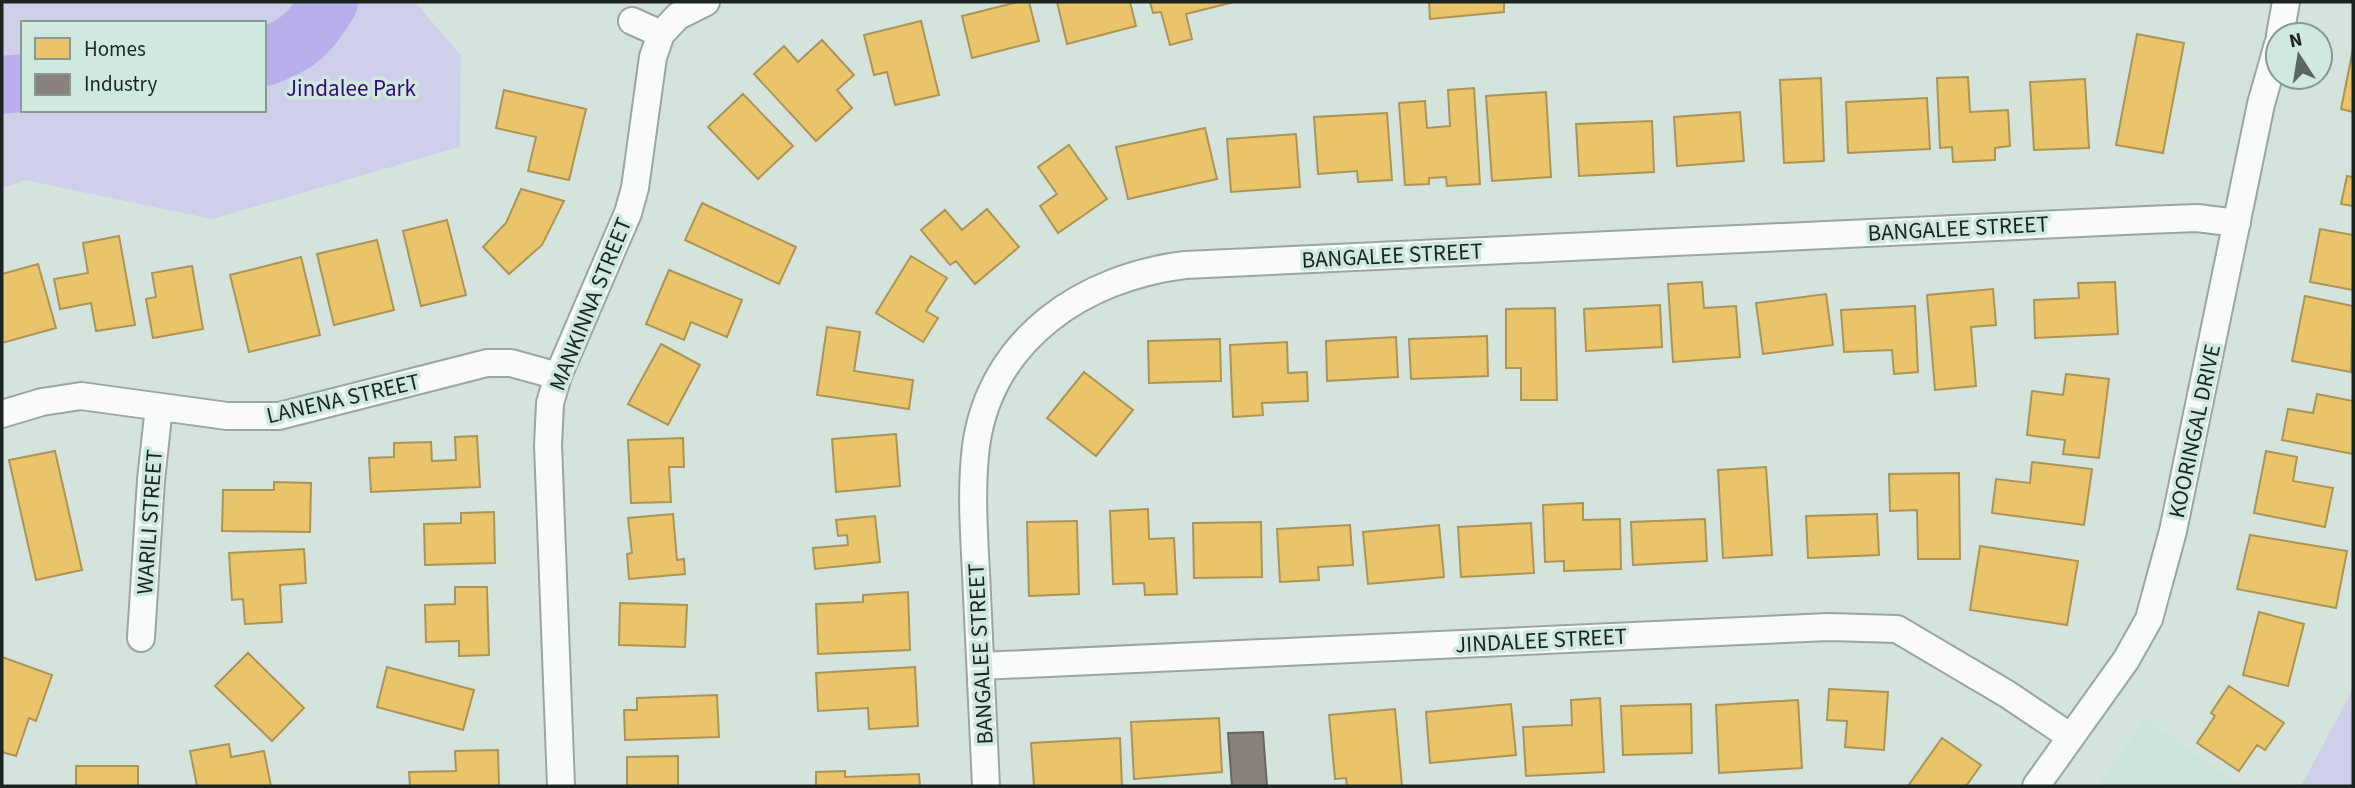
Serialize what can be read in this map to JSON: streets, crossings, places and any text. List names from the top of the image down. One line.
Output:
{"streets":{"street":["BANGALEE STREET","MANKINNA STREET","LANENA STREET","KOORINGAL DRIVE","WARILI STREET","JINDALEE STREET"]},"crossings":[["BANGALEE STREET","KOORINGAL DRIVE"],["BANGALEE STREET","JINDALEE STREET"],["MANKINNA STREET","LANENA STREET"],["LANENA STREET","WARILI STREET"],["KOORINGAL DRIVE","JINDALEE STREET"]],"parks":["Jindalee Park"],"legend":["Homes","Industry"],"north":"top"}
